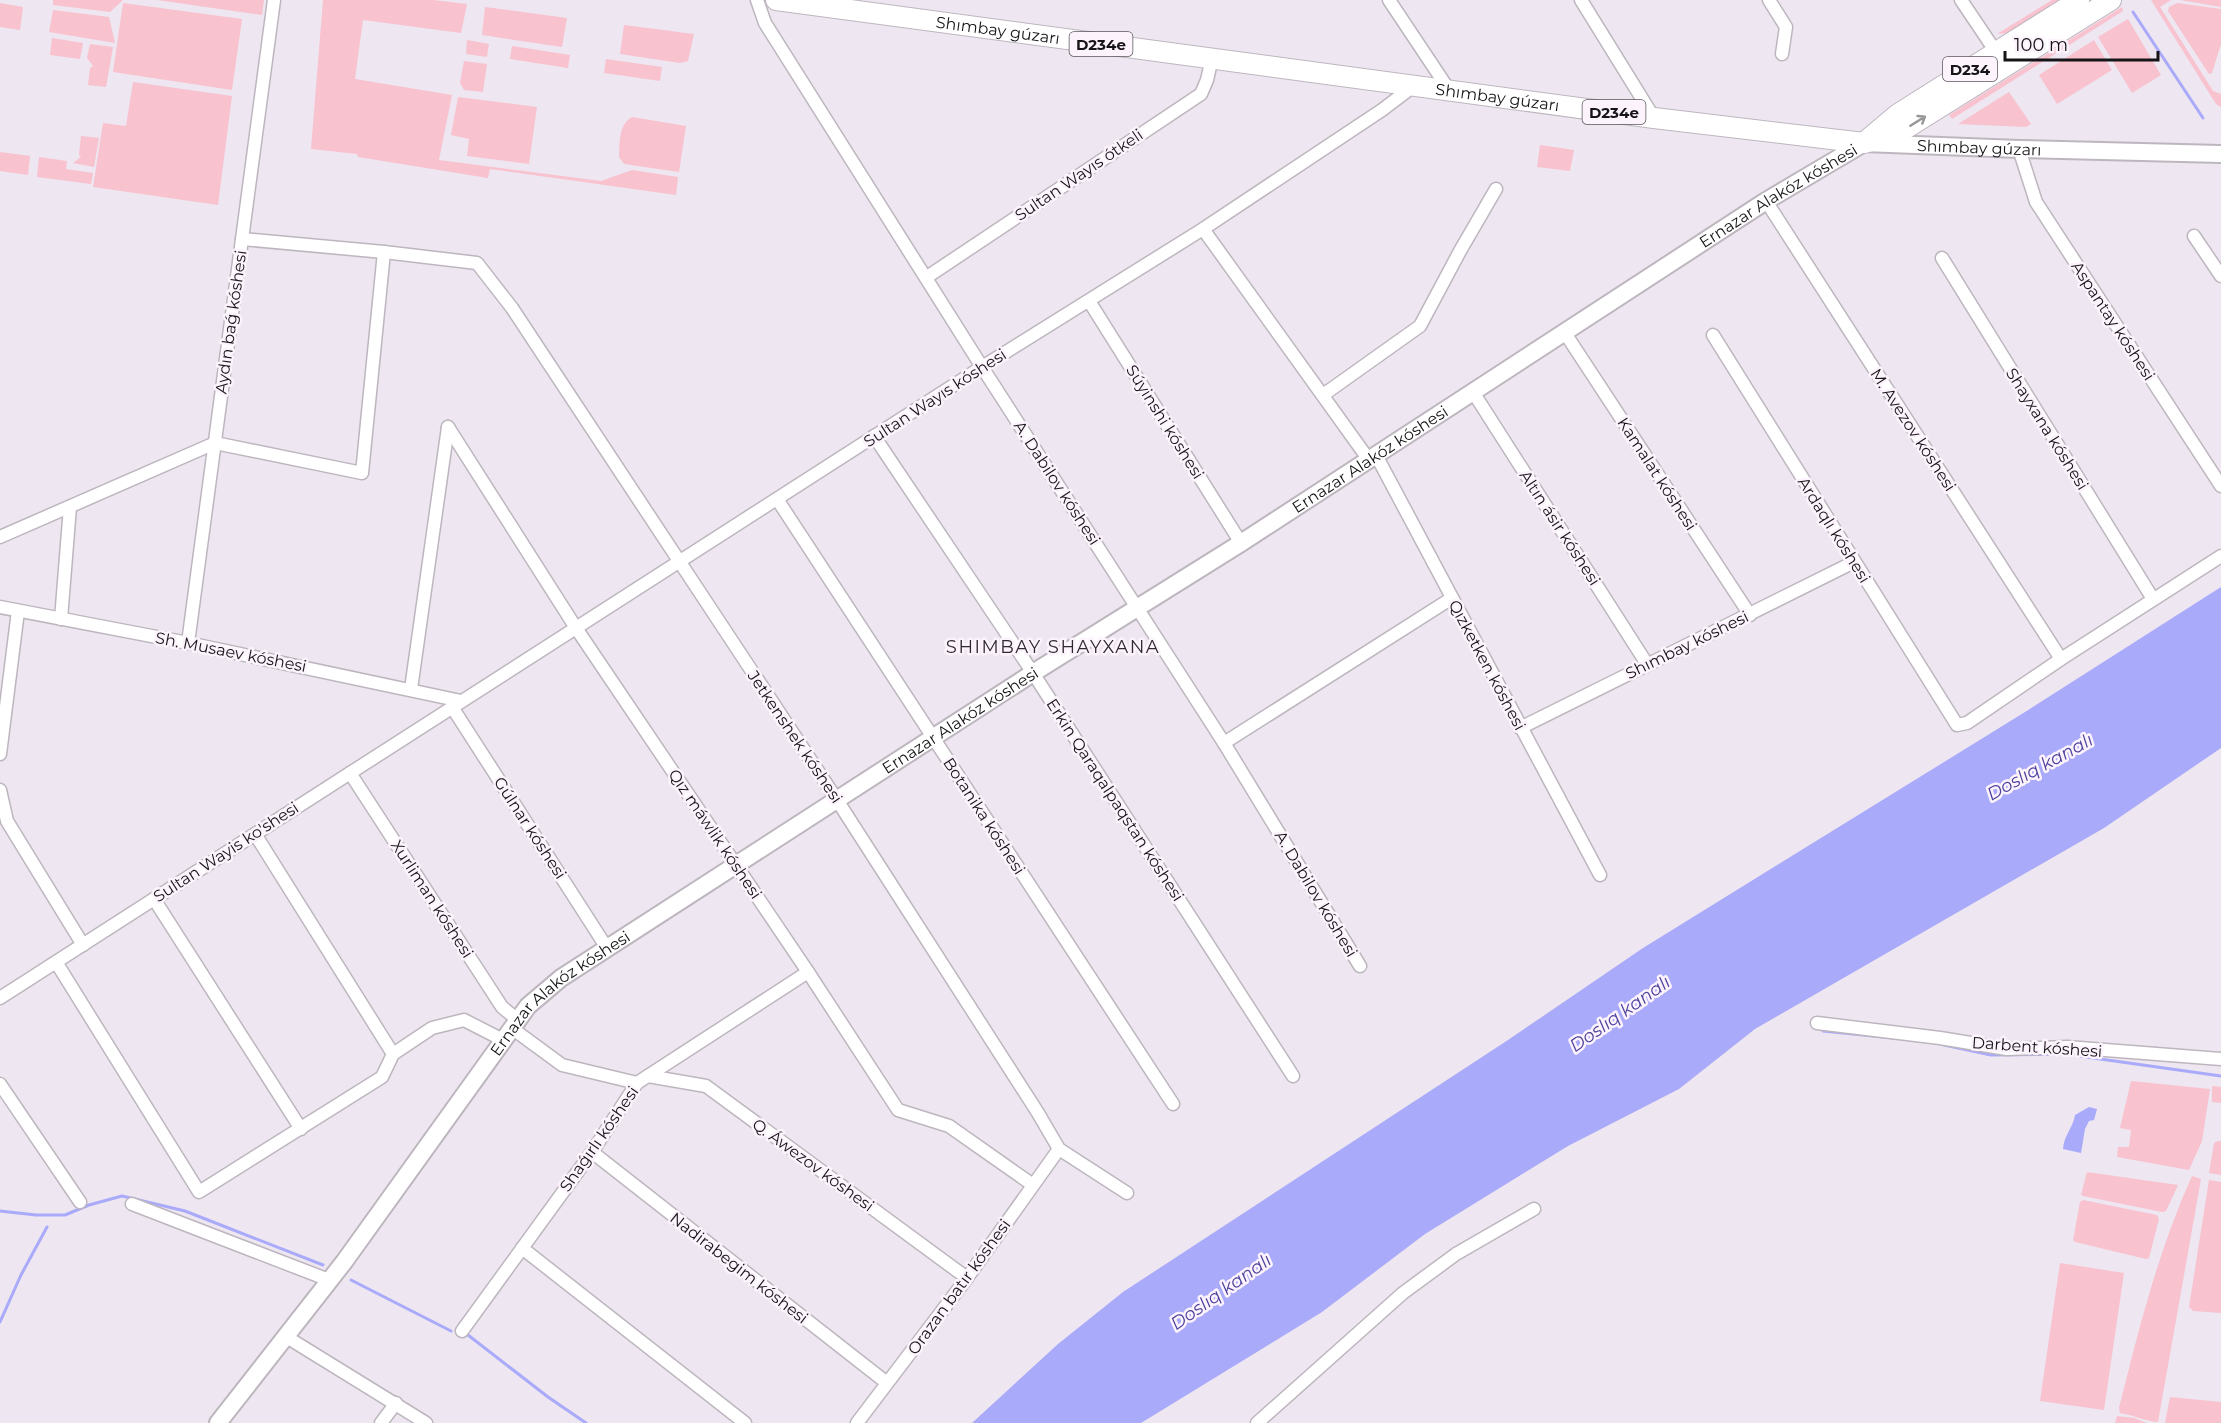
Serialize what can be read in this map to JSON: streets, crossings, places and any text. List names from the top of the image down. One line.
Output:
{"streets":{"main road":["Shımbay gúzarı","D234e","D234","Ernazar Alakóz kóshesi"],"street":["Sultan Wayıs ótkeli","Aspantay kóshesi","Aydın baǵ kóshesi","Sultan Wayıs kóshesi","Súyinshi kóshesi","Shayxana kóshesi","M. Avezov kóshesi","Kamalat kóshesi","A. Dabilov kóshesi","Altın ásir kóshesi","Ardaqlı kóshesi","Shımbay kóshesi","Sh. Musaev kóshesi","Qızketken kóshesi","Jetkenshek kóshesi","Erkin Qaraqalpaqstan kóshesi","Botanika kóshesi","Gúlnar kóshesi","Qız máwlik kóshesi","Sultan Wayis ko'shesi","Xurliman kóshesi","Darbent kóshesi","Shaǵırlı kóshesi","Q. Áwezov kóshesi","Nadirabegim kóshesi","Orazan batır kóshesi"]},"crossings":[["Shımbay gúzarı","Sultan Wayıs ótkeli"],["Shımbay gúzarı","Ernazar Alakóz kóshesi"],["Shımbay gúzarı","Aspantay kóshesi"],["Shımbay gúzarı","Sultan Wayıs kóshesi"],["Sultan Wayıs ótkeli","A. Dabilov kóshesi"],["Ernazar Alakóz kóshesi","Súyinshi kóshesi"],["Ernazar Alakóz kóshesi","M. Avezov kóshesi"],["Ernazar Alakóz kóshesi","Kamalat kóshesi"],["Ernazar Alakóz kóshesi","A. Dabilov kóshesi"],["Ernazar Alakóz kóshesi","Altın ásir kóshesi"],["Ernazar Alakóz kóshesi","Qızketken kóshesi"],["Ernazar Alakóz kóshesi","Jetkenshek kóshesi"],["Ernazar Alakóz kóshesi","Erkin Qaraqalpaqstan kóshesi"],["Ernazar Alakóz kóshesi","Botanika kóshesi"],["Ernazar Alakóz kóshesi","Gúlnar kóshesi"],["Ernazar Alakóz kóshesi","Qız máwlik kóshesi"],["Ernazar Alakóz kóshesi","Xurliman kóshesi"],["Aydın baǵ kóshesi","Sh. Musaev kóshesi"],["Sultan Wayıs kóshesi","Súyinshi kóshesi"],["Sultan Wayıs kóshesi","A. Dabilov kóshesi"],["Sultan Wayıs kóshesi","Sh. Musaev kóshesi"],["Sultan Wayıs kóshesi","Qızketken kóshesi"],["Sultan Wayıs kóshesi","Jetkenshek kóshesi"],["Sultan Wayıs kóshesi","Erkin Qaraqalpaqstan kóshesi"],["Sultan Wayıs kóshesi","Botanika kóshesi"],["Sultan Wayıs kóshesi","Gúlnar kóshesi"],["Sultan Wayıs kóshesi","Qız máwlik kóshesi"],["Sultan Wayıs kóshesi","Sultan Wayis ko'shesi"],["M. Avezov kóshesi","Ardaqlı kóshesi"],["Kamalat kóshesi","Shımbay kóshesi"],["Altın ásir kóshesi","Shımbay kóshesi"],["Ardaqlı kóshesi","Shımbay kóshesi"],["Shımbay kóshesi","Qızketken kóshesi"],["Sh. Musaev kóshesi","Gúlnar kóshesi"],["Sh. Musaev kóshesi","Qız máwlik kóshesi"],["Sh. Musaev kóshesi","Sultan Wayis ko'shesi"],["Jetkenshek kóshesi","Orazan batır kóshesi"],["Gúlnar kóshesi","Sultan Wayis ko'shesi"],["Qız máwlik kóshesi","Shaǵırlı kóshesi"],["Qız máwlik kóshesi","Orazan batır kóshesi"],["Sultan Wayis ko'shesi","Xurliman kóshesi"],["Shaǵırlı kóshesi","Q. Áwezov kóshesi"],["Shaǵırlı kóshesi","Nadirabegim kóshesi"],["Q. Áwezov kóshesi","Orazan batır kóshesi"],["Nadirabegim kóshesi","Orazan batır kóshesi"]],"districts":["SHIMBAY SHAYXANA"],"water":["Doslıq kanalı"],"scale_bar":"100 m"}
